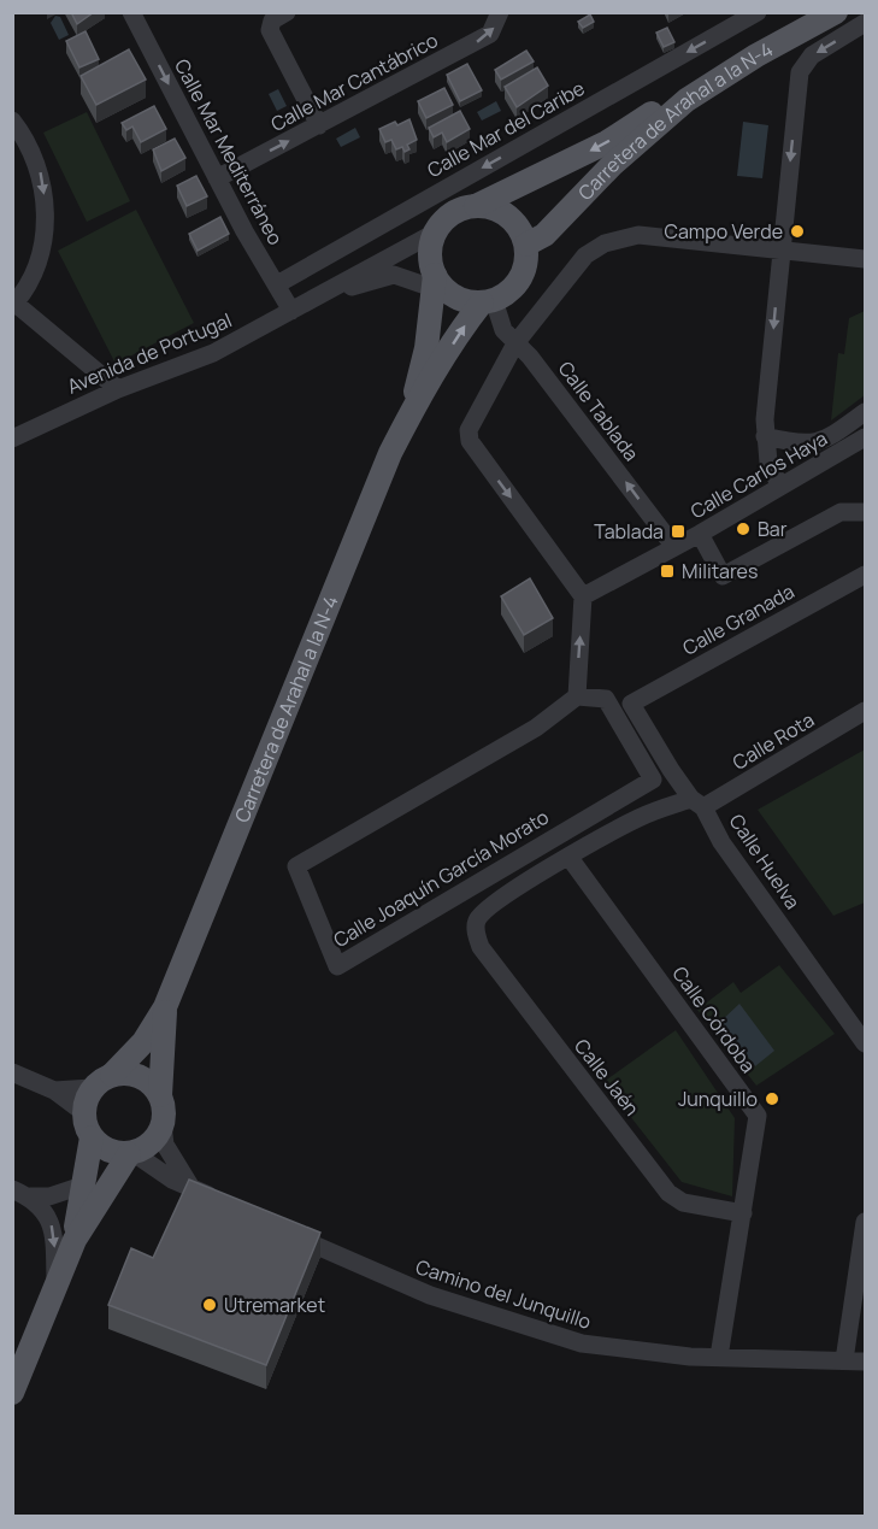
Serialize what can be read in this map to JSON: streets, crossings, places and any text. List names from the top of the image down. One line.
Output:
{"streets":{"main road":["Carretera de Arahal a la N-4"],"street":["Calle Mar Cantábrico","Calle Mar del Caribe","Calle Mar Mediterráneo","Avenida de Portugal","Calle Tablada","Calle Carlos Haya","Calle Granada","Calle Rota","Calle Huelva","Calle Joaquín García Morato","Calle Córdoba","Calle Jaén","Camino del Junquillo"]},"crossings":[["Calle Mar Cantábrico","Calle Mar Mediterráneo"],["Carretera de Arahal a la N-4","Avenida de Portugal"],["Carretera de Arahal a la N-4","Calle Tablada"],["Calle Mar del Caribe","Calle Mar Mediterráneo"],["Calle Mar Mediterráneo","Avenida de Portugal"],["Avenida de Portugal","Calle Tablada"],["Calle Tablada","Calle Carlos Haya"],["Calle Granada","Calle Huelva"],["Calle Rota","Calle Huelva"],["Calle Rota","Calle Córdoba"],["Calle Rota","Calle Jaén"],["Calle Córdoba","Calle Jaén"],["Calle Córdoba","Camino del Junquillo"]],"one_way":["Calle Mar Cantábrico","Calle Mar del Caribe","Calle Mar Mediterráneo","Calle Tablada"],"places":{"other":["Campo Verde","Bar","Junquillo","Utremarket"],"transit":["Tablada","Militares"]}}
